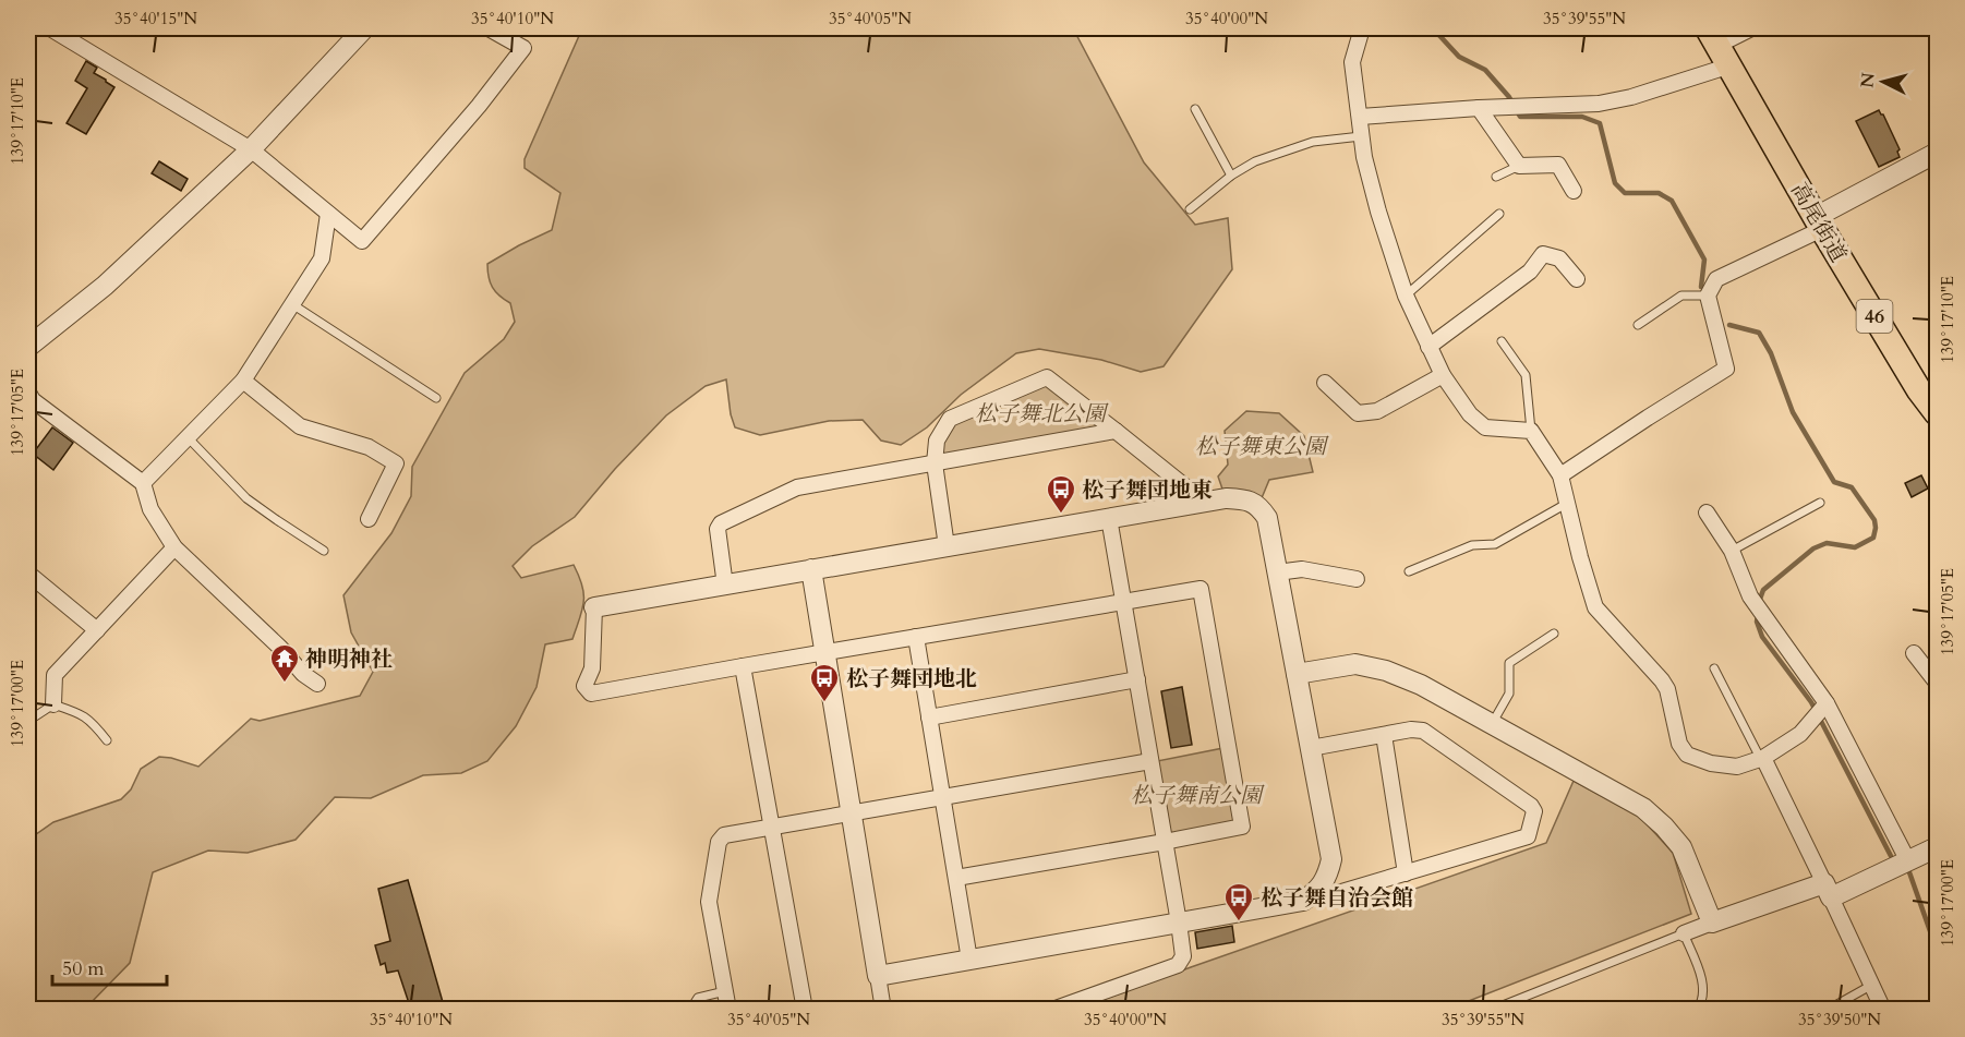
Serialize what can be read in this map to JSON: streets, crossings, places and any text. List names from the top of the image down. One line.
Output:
{"streets":{"main road":["高尾街道","46"]},"parks":["松子舞北公園","松子舞東公園","松子舞南公園"],"places":{"bus stop":["松子舞団地東","松子舞団地北","松子舞自治会館"],"temple":["神明神社"]},"scale_bar":"50 m","north":"left","coordinates":["35°40'15\"N","35°40'10\"N","35°40'05\"N","35°40'00\"N","35°39'55\"N","139°17'10\"E","139°17'05\"E","139°17'00\"E","35°39'50\"N"]}
